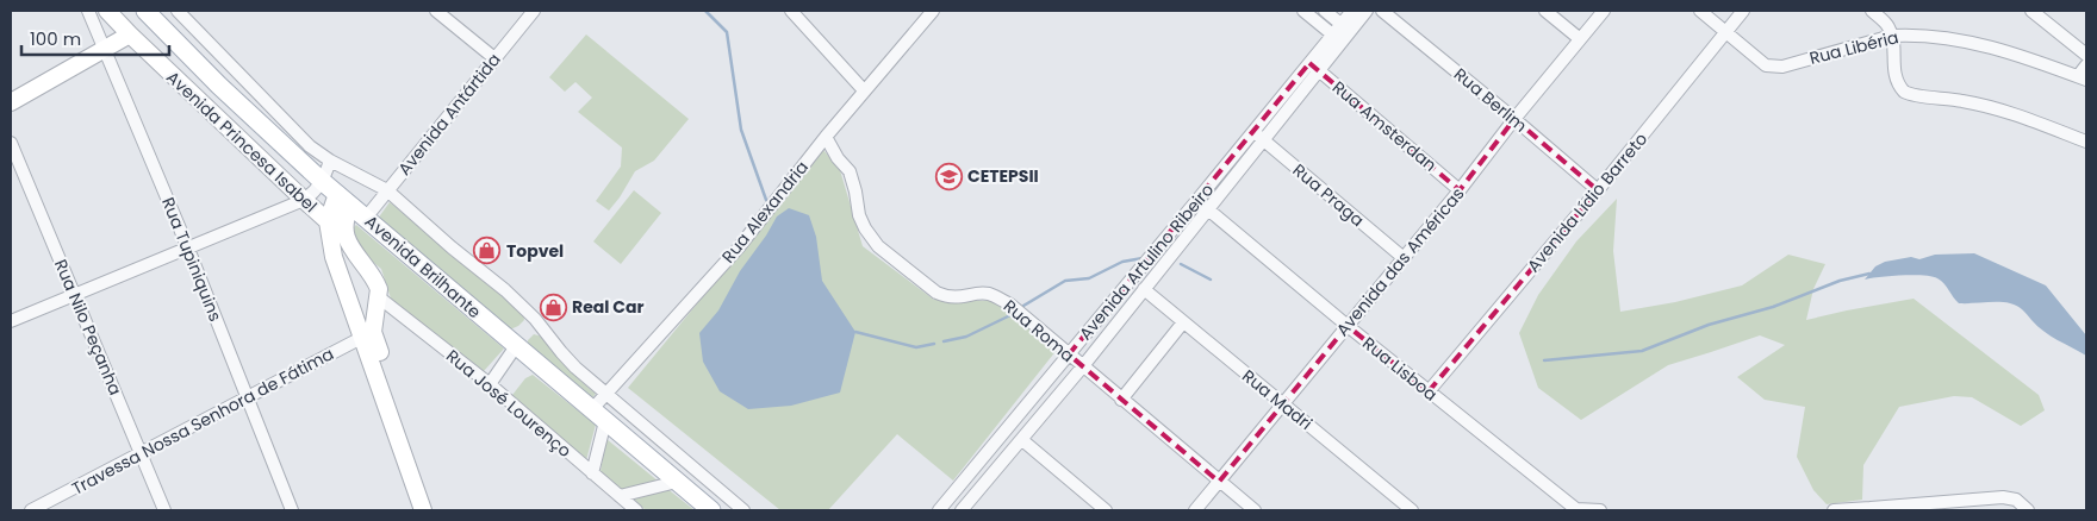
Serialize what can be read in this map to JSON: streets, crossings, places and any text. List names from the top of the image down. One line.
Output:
{"streets":{"main road":["Avenida Princesa Isabel","Avenida Brilhante"],"street":["Rua Libéria","Rua Berlim","Avenida Antártida","Rua Amsterdan","Rua Praga","Avenida Lídio Barreto","Rua Alexandria","Rua Tupiniquins","Avenida Artulino Ribeiro","Avenida das Américas","Rua Nilo Peçanha","Rua Roma","Rua Lisboa","Rua Madri","Rua José Lourenço","Travessa Nossa Senhora de Fátima"]},"crossings":[["Rua Libéria","Avenida Lídio Barreto"],["Rua Berlim","Avenida Lídio Barreto"],["Rua Berlim","Avenida das Américas"],["Avenida Antártida","Avenida Brilhante"],["Rua Amsterdan","Avenida Artulino Ribeiro"],["Rua Amsterdan","Avenida das Américas"],["Avenida Princesa Isabel","Avenida Brilhante"],["Avenida Princesa Isabel","Rua José Lourenço"],["Rua Praga","Avenida Artulino Ribeiro"],["Rua Praga","Avenida das Américas"],["Avenida Lídio Barreto","Rua Lisboa"],["Rua Alexandria","Avenida Brilhante"],["Rua Alexandria","Rua Roma"],["Rua Tupiniquins","Travessa Nossa Senhora de Fátima"],["Avenida Artulino Ribeiro","Rua Roma"],["Avenida Artulino Ribeiro","Rua Lisboa"],["Avenida Artulino Ribeiro","Rua Madri"],["Avenida das Américas","Rua Roma"],["Avenida das Américas","Rua Lisboa"],["Avenida das Américas","Rua Madri"],["Rua Nilo Peçanha","Travessa Nossa Senhora de Fátima"]],"places":{"school or university":["CETEPSII"],"shop":["Topvel","Real Car"]},"scale_bar":"100 m"}
